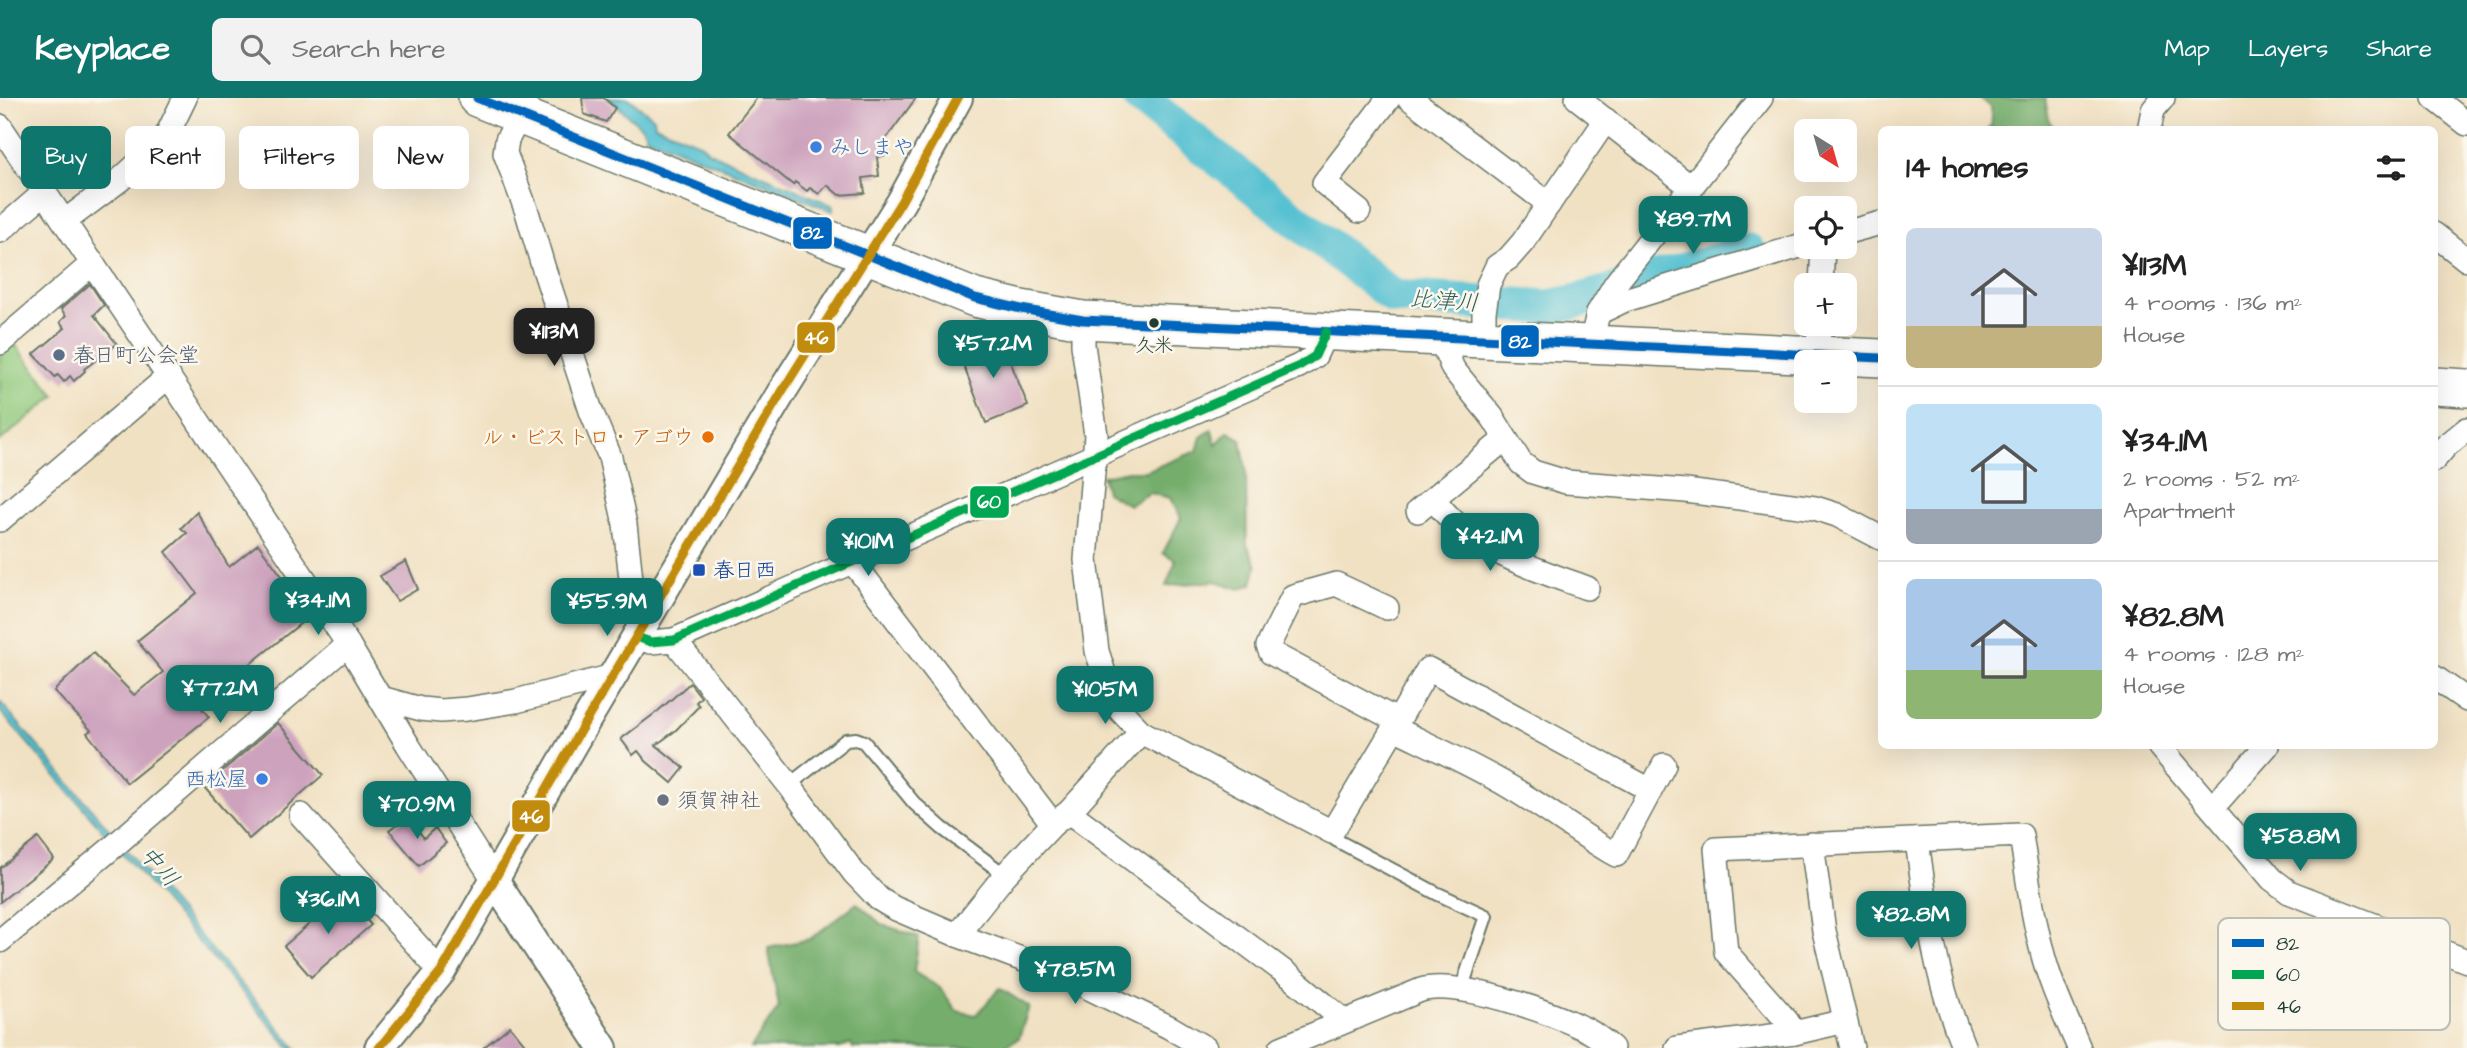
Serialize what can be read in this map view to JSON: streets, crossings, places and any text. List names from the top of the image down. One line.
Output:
{"water":["比津川","中川"],"places":{"other":["みしまや","久米","春日町公会堂","ル・ビストロ・アゴウ","西松屋","須賀神社"],"transit":["春日西"]},"lines":["transit line 82","transit line 46","transit line 60"],"legend":["82","60","46"],"north":"bottom right","page":{"header":"Keyplace","search":"Search here","nav":["Map","Layers","Share"],"map_buttons":["+","−"],"chip":["Buy","Rent","Filters","New"],"heading":"14 homes","price":["¥89.7M","¥113M","¥57.2M","¥42.1M","¥101M","¥34.1M","¥55.9M","¥77.2M","¥105M","¥70.9M","¥58.8M","¥36.1M","¥82.8M","¥78.5M"],"list":[{"name":"¥113M","note":"4 rooms · 136 m² · House"},{"name":"¥34.1M","note":"2 rooms · 52 m² · Apartment"},{"name":"¥82.8M","note":"4 rooms · 128 m² · House"}]}}
